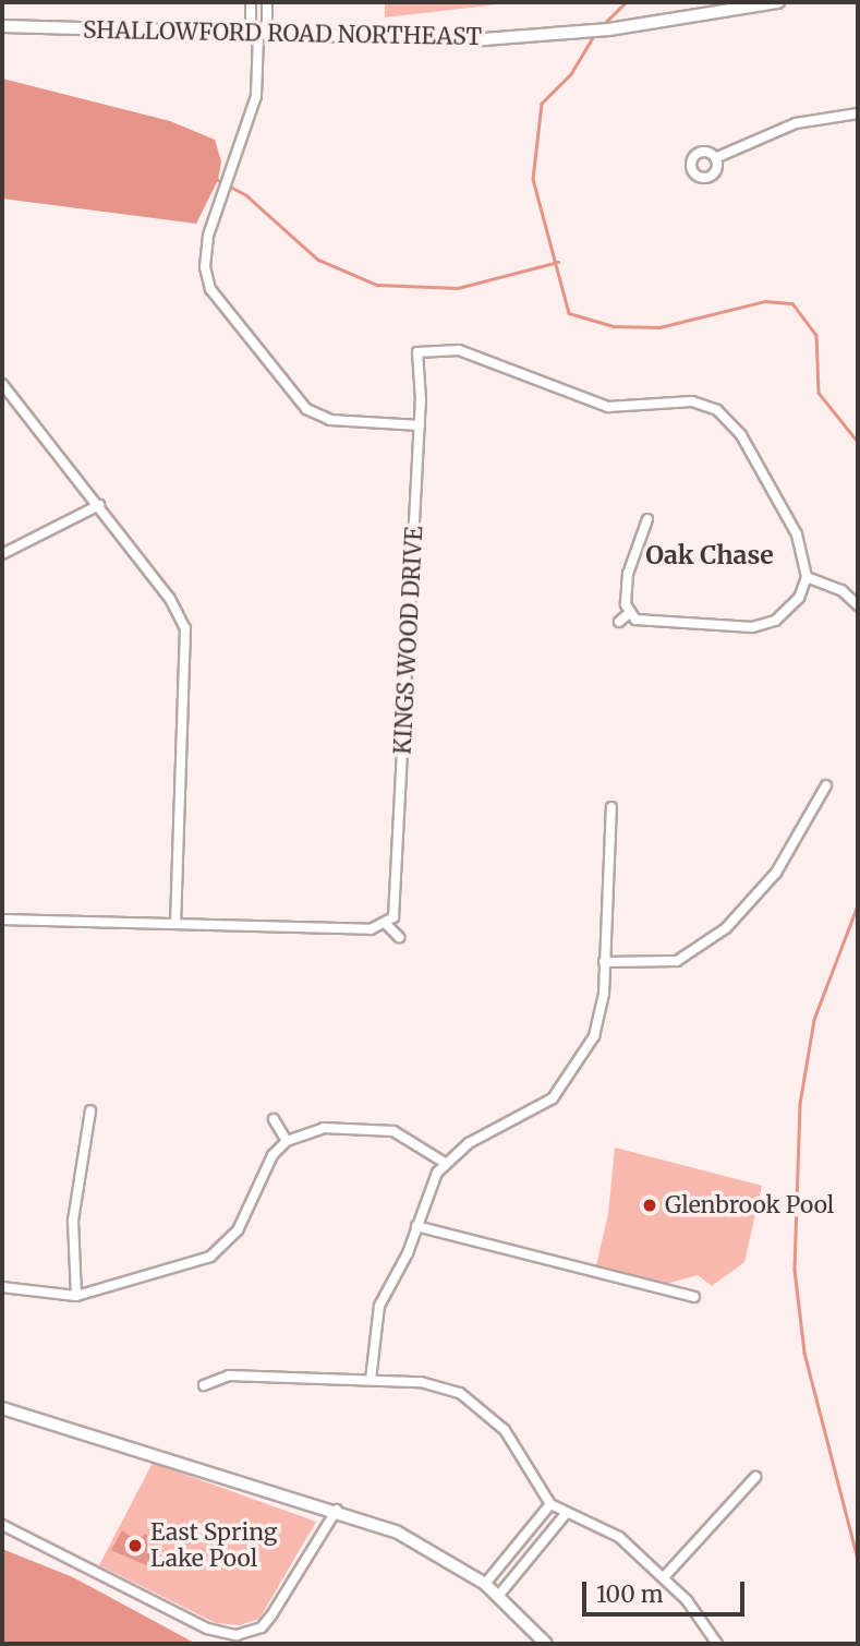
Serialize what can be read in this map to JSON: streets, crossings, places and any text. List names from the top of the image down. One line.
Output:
{"streets":{"main road":["SHALLOWFORD ROAD NORTHEAST"],"street":["KINGS WOOD DRIVE"]},"districts":["Oak Chase"],"places":["Glenbrook Pool","East Spring Lake Pool"],"scale_bar":"100 m"}
